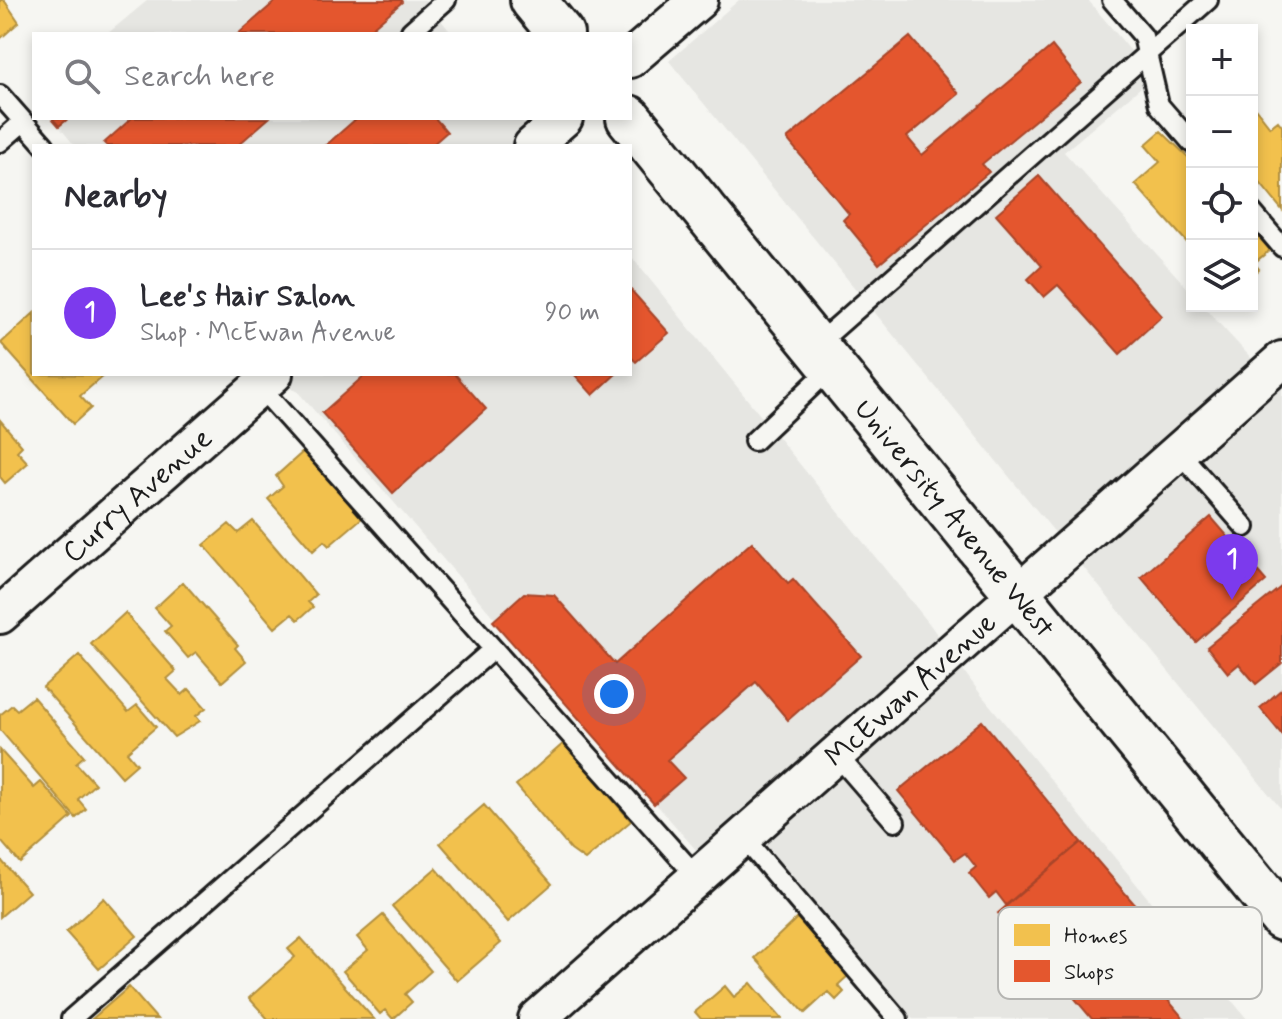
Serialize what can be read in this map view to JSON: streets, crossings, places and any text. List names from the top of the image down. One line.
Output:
{"streets":{"main road":["University Avenue West"],"street":["Curry Avenue","McEwan Avenue"]},"crossings":[["University Avenue West","McEwan Avenue"]],"legend":["Homes","Shops"],"page":{"map_buttons":["+","−"],"search":"Search here","heading":"Nearby","list":[{"mark":"1","name":"Lee's Hair Salon","note":"Shop · McEwan Avenue","value":"90 m"}],"pins":"1"}}
